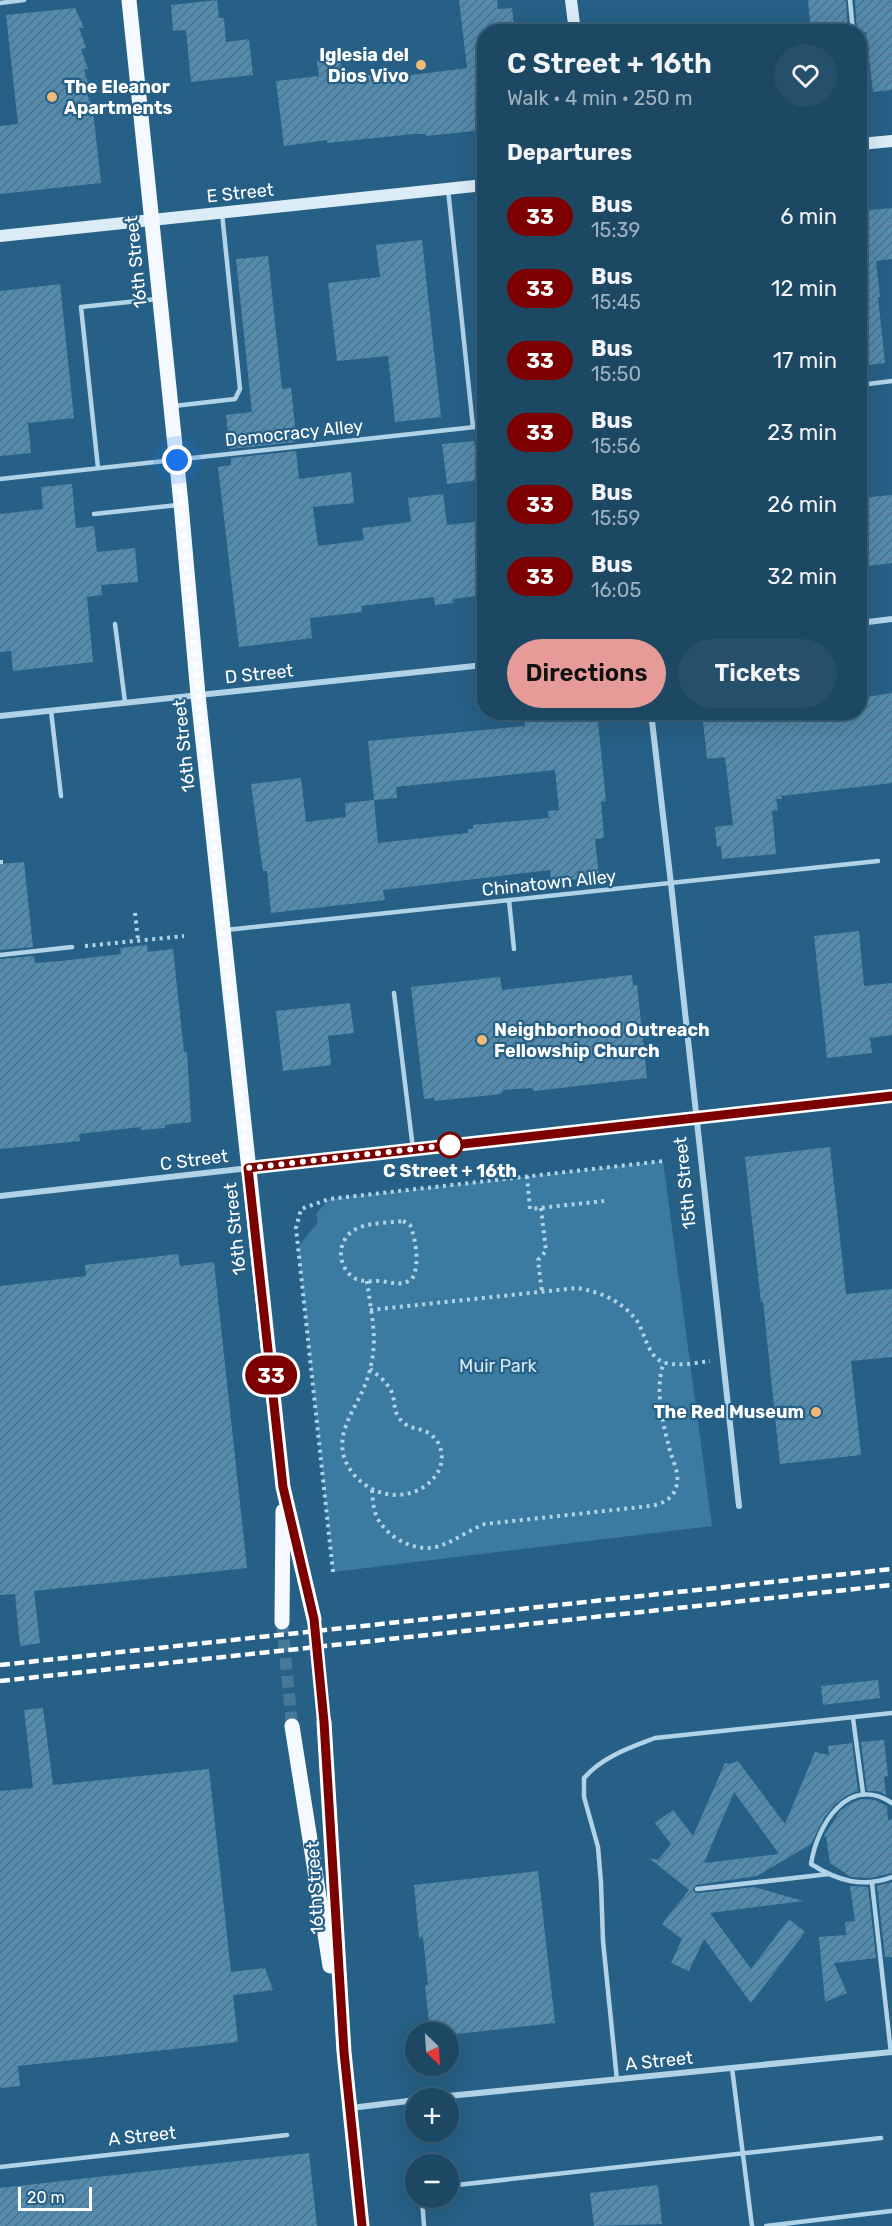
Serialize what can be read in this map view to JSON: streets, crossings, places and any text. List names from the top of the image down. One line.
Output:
{"streets":{"main road":["16th Street"],"street":["E Street","D Street","C Street","15th Street","A Street"],"lane":["Democracy Alley","Chinatown Alley"]},"crossings":[["E Street","16th Street"],["16th Street","Democracy Alley"],["16th Street","D Street"],["16th Street","Chinatown Alley"],["16th Street","C Street"],["Chinatown Alley","15th Street"],["C Street","15th Street"]],"parks":["Muir Park"],"places":["Iglesia del Dios Vivo","The Eleanor Apartments","Neighborhood Outreach Fellowship Church","C Street + 16th","The Red Museum"],"lines":["bus line 33"],"scale_bar":"20 m","north":"bottom right","page":{"on_map":"33","heading":[["C Street + 16th","Walk · 4 min · 250 m"],"Departures"],"list":[{"mark":"33","name":"Bus","note":"15:39","value":"6 min"},{"mark":"33","name":"Bus","note":"15:45","value":"12 min"},{"mark":"33","name":"Bus","note":"15:50","value":"17 min"},{"mark":"33","name":"Bus","note":"15:56","value":"23 min"},{"mark":"33","name":"Bus","note":"15:59","value":"26 min"},{"mark":"33","name":"Bus","note":"16:05","value":"32 min"}],"buttons":["Directions","Tickets"],"map_buttons":["+","−"],"scale":"20 m"}}
